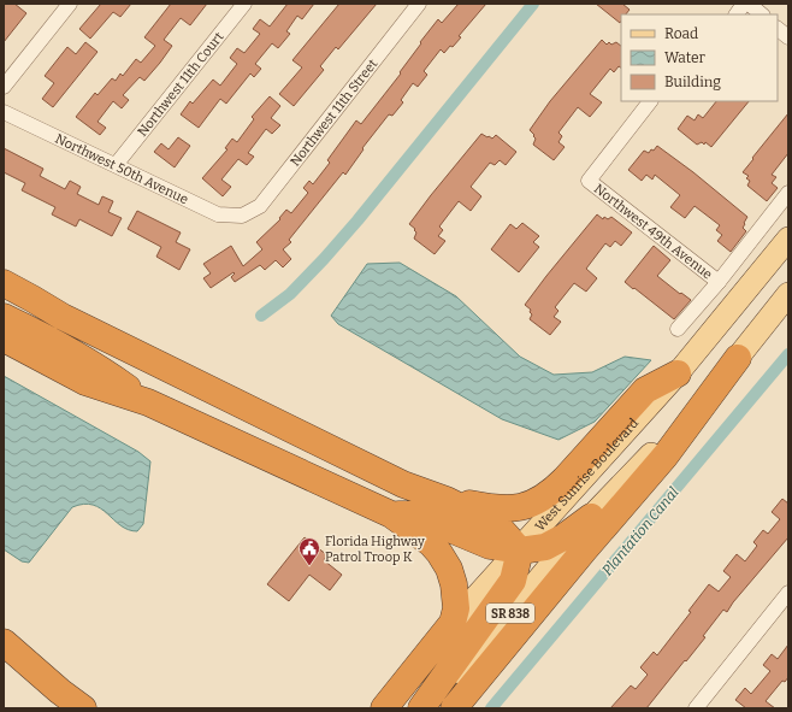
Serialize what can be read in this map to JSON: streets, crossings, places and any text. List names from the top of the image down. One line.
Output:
{"streets":{"highway":["West Sunrise Boulevard","SR 838"],"street":["Northwest 11th Court","Northwest 11th Street","Northwest 50th Avenue","Northwest 49th Avenue"]},"crossings":[["Northwest 11th Court","Northwest 50th Avenue"],["Northwest 11th Street","Northwest 50th Avenue"]],"water":["Plantation Canal"],"places":{"public building":["Florida Highway Patrol Troop K"]},"legend":["Road","Water","Building"]}
